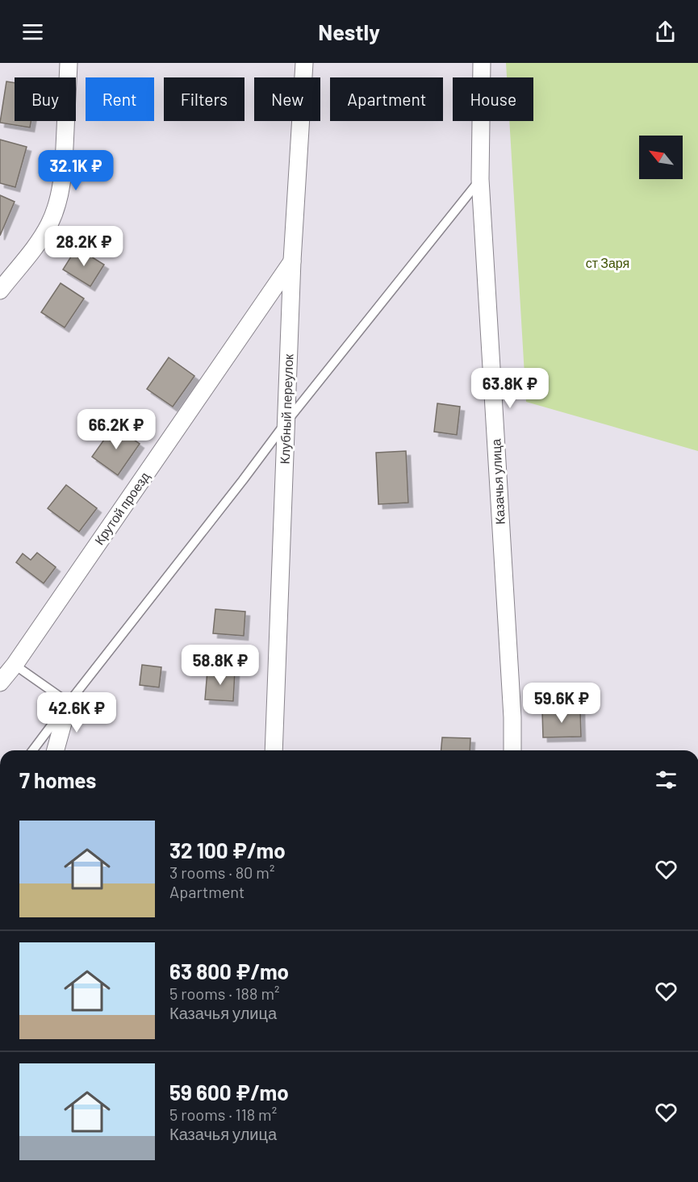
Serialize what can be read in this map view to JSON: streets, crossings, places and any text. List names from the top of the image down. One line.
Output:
{"streets":{"street":["Клубный переулок","Казачья улица","Крутой проезд"]},"crossings":[["Клубный переулок","Крутой проезд"]],"parks":["ст Заря"],"north":"top left","page":{"header":"Nestly","chip":["Buy","Rent","Filters","New","Apartment","House"],"price":["32.1K ₽","28.2K ₽","63.8K ₽","66.2K ₽","58.8K ₽","59.6K ₽","42.6K ₽"],"heading":"7 homes","list":[{"name":"32 100 ₽/mo","note":"3 rooms · 80 m² · Apartment"},{"name":"63 800 ₽/mo","note":"5 rooms · 188 m² · Казачья улица"},{"name":"59 600 ₽/mo","note":"5 rooms · 118 m² · Казачья улица"}]}}
